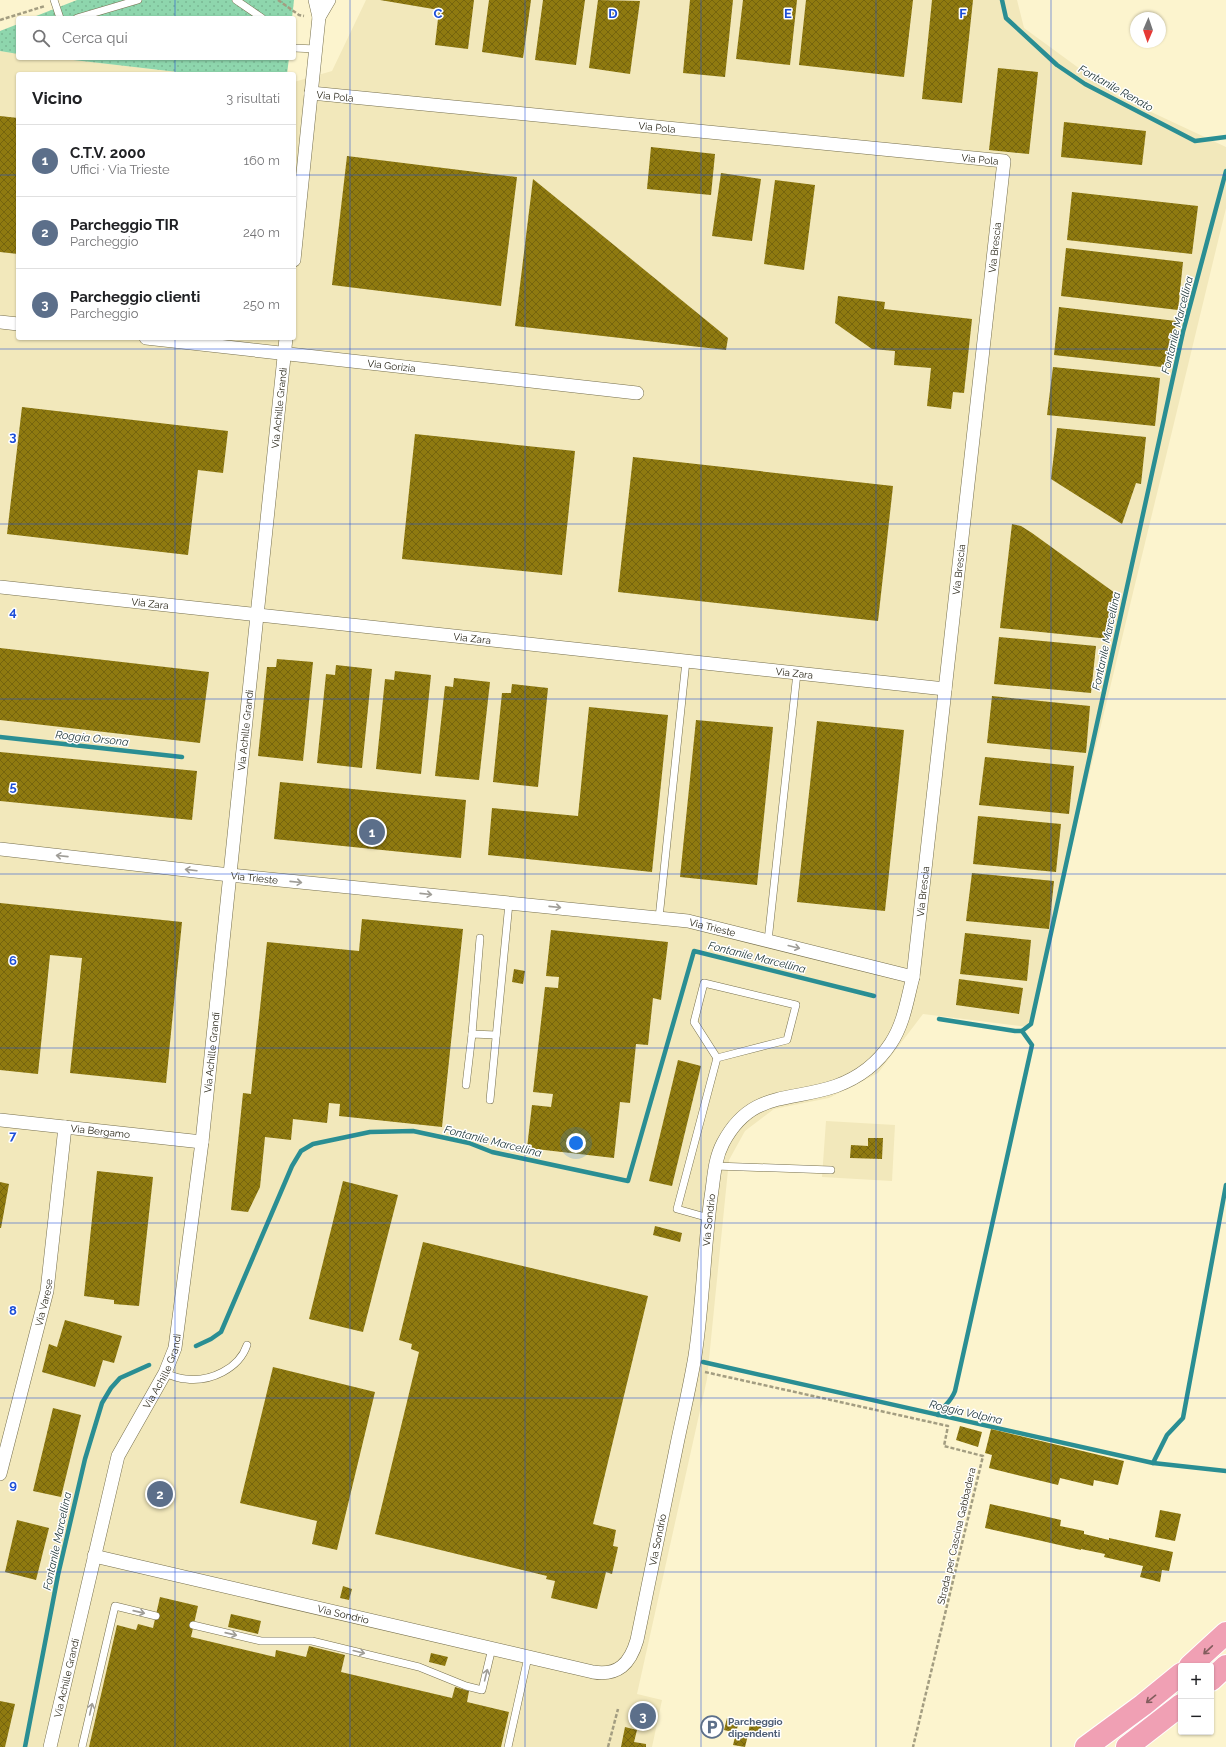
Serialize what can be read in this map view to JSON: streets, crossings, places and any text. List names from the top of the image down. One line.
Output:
{"streets":{"street":["Via Pola","Via Brescia","Via Gorizia","Via Achille Grandi","Via Zara","Via Trieste","Via Bergamo","Via Sondrio","Via Varese"],"path":["Strada per Cascina Gabbadera"]},"crossings":[["Via Pola","Via Brescia"],["Via Brescia","Via Zara"],["Via Brescia","Via Trieste"],["Via Brescia","Via Sondrio"],["Via Gorizia","Via Achille Grandi"],["Via Achille Grandi","Via Zara"],["Via Achille Grandi","Via Trieste"],["Via Achille Grandi","Via Bergamo"],["Via Achille Grandi","Via Sondrio"],["Via Trieste","Via Sondrio"],["Via Bergamo","Via Varese"],["Via Sondrio","Strada per Cascina Gabbadera"]],"water":["Fontanile Renato","Fontanile Marcellina","Roggia Orsona","Roggia Volpina"],"places":{"parking":["Parcheggio dipendenti"]},"north":"bottom","page":{"search":"Cerca qui","heading":["Vicino","3 risultati"],"list":[{"mark":"1","name":"C.T.V. 2000","note":"Uffici · Via Trieste","value":"160 m"},{"mark":"2","name":"Parcheggio TIR","note":"Parcheggio","value":"240 m"},{"mark":"3","name":"Parcheggio clienti","note":"Parcheggio","value":"250 m"}],"pins":["1","2","3"],"map_buttons":["+","−"]},"grid":{"columns":["C","D","E","F"],"rows":["3","4","5","6","7","8","9"]}}
